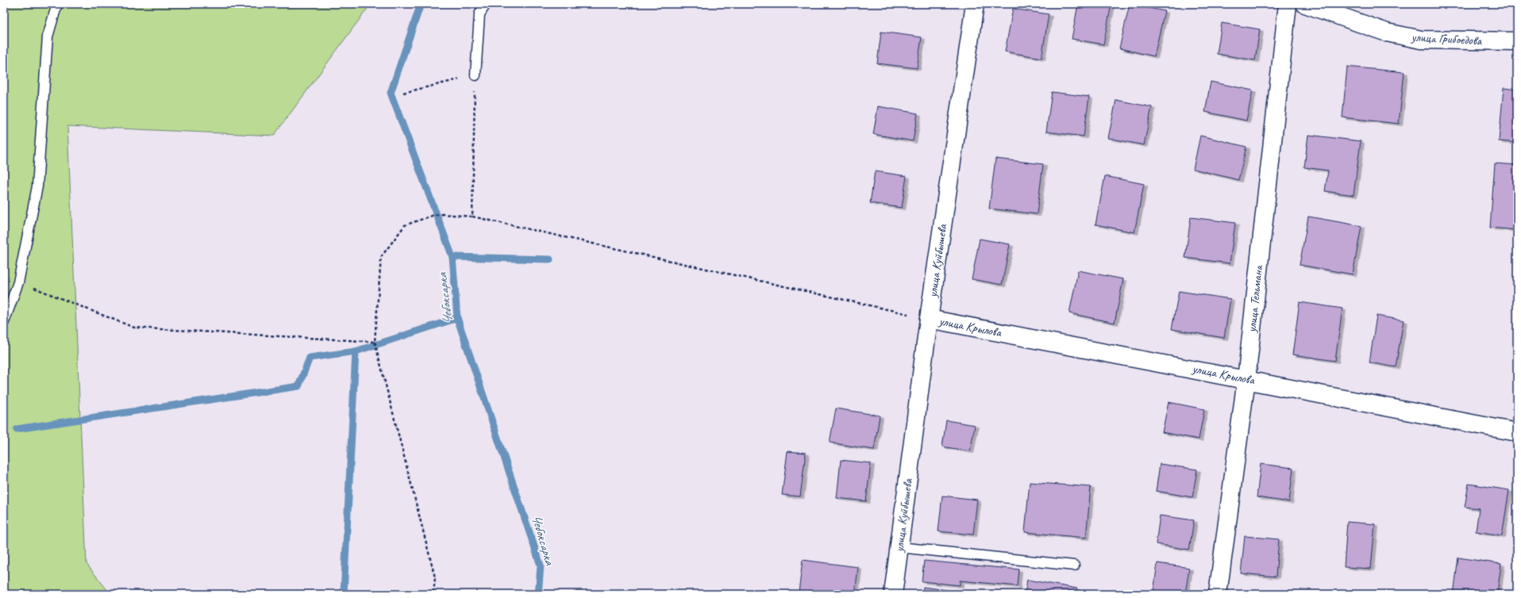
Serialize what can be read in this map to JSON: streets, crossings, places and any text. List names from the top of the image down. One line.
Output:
{"streets":{"street":["улица Грибоедова","улица Куйбышева","улица Тельмана","улица Крылова"]},"crossings":[["улица Куйбышева","улица Крылова"],["улица Тельмана","улица Крылова"]],"water":["Чебоксарка"]}
